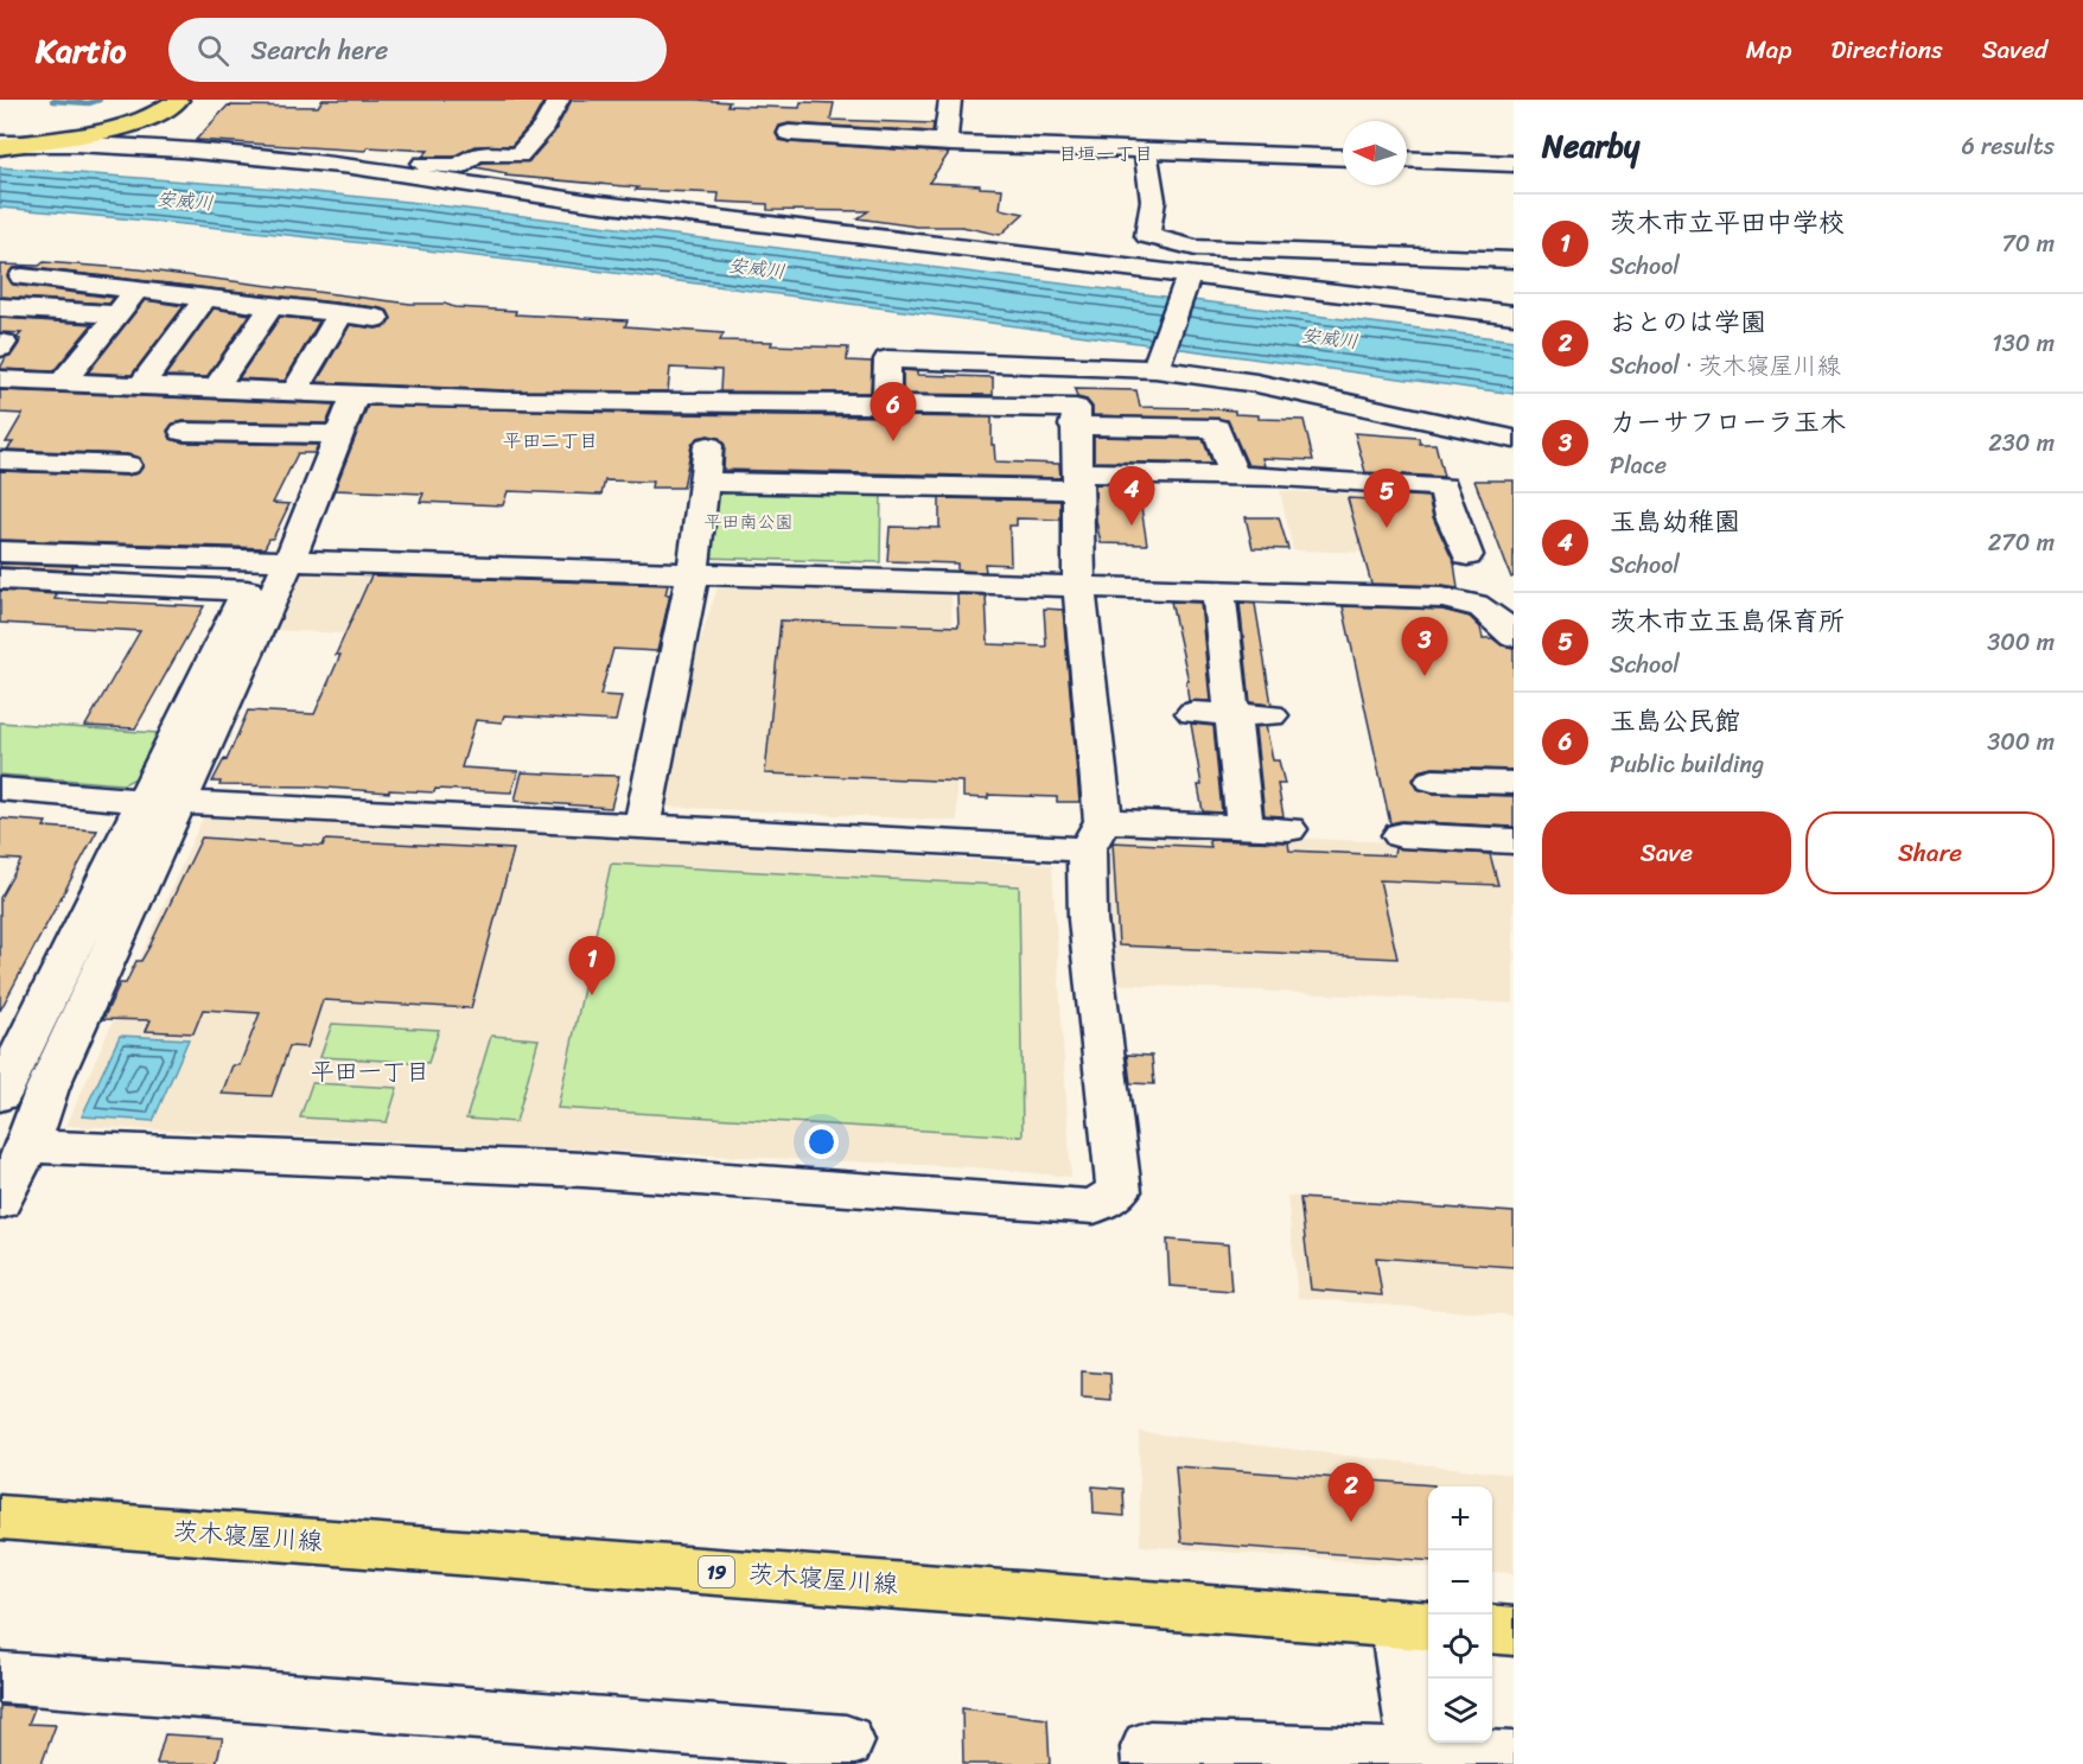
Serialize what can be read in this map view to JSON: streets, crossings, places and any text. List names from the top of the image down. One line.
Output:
{"streets":{"main road":["茨木寝屋川線","19"]},"districts":["目垣一丁目","平田二丁目","平田一丁目"],"water":["安威川"],"parks":["平田南公園"],"north":"left","page":{"header":"Kartio","search":"Search here","nav":["Map","Directions","Saved"],"heading":["Nearby","6 results"],"list":[{"mark":"1","name":"茨木市立平田中学校","note":"School","value":"70 m"},{"mark":"2","name":"おとのは学園","note":"School · 茨木寝屋川線","value":"130 m"},{"mark":"3","name":"カーサフローラ玉木","note":"Place","value":"230 m"},{"mark":"4","name":"玉島幼稚園","note":"School","value":"270 m"},{"mark":"5","name":"茨木市立玉島保育所","note":"School","value":"300 m"},{"mark":"6","name":"玉島公民館","note":"Public building","value":"300 m"}],"pins":["6","4","5","3","1","2"],"buttons":["Save","Share"],"map_buttons":["+","−"]}}
